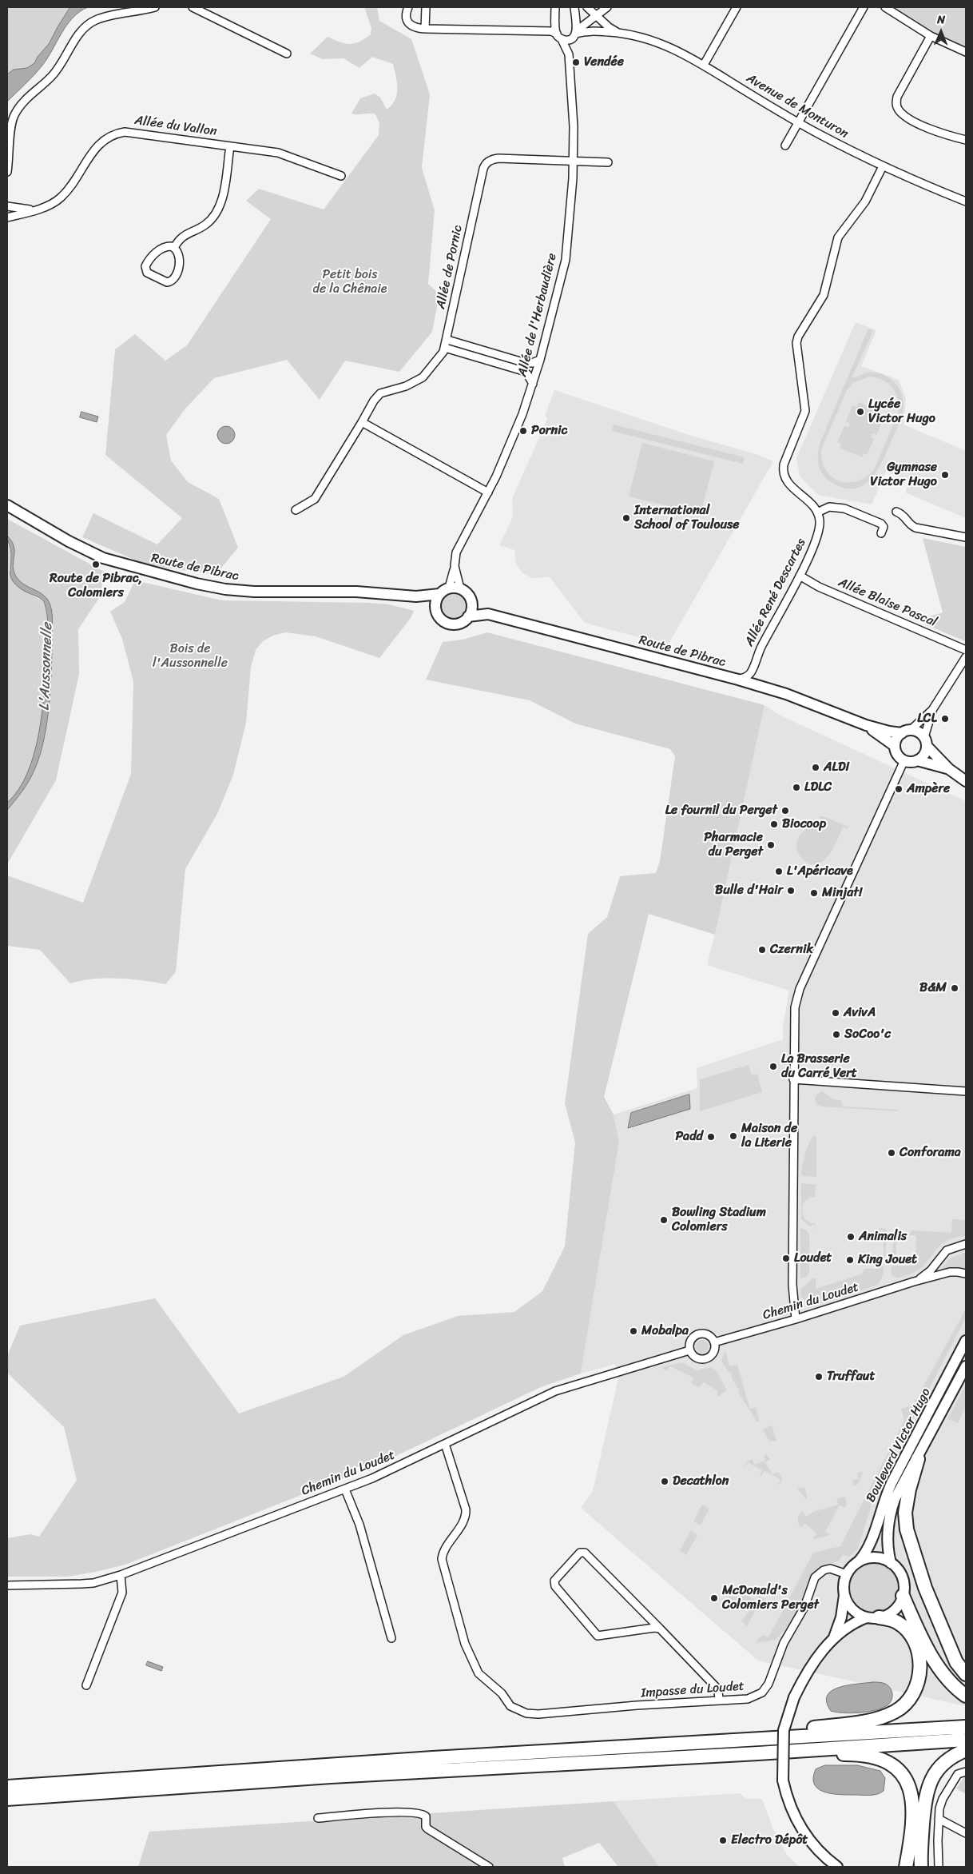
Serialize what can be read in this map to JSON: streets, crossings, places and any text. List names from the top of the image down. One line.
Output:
{"streets":{"main road":["Route de Pibrac","Boulevard Victor Hugo"],"street":["Avenue de Monturon","Allée du Vallon","Allée de Pornic","Allée de l'Herbaudière","Allée René Descartes","Allée Blaise Pascal","Chemin du Loudet","Impasse du Loudet"]},"crossings":[["Avenue de Monturon","Allée de l'Herbaudière"],["Allée de Pornic","Allée de l'Herbaudière"],["Allée de l'Herbaudière","Route de Pibrac"],["Route de Pibrac","Allée René Descartes"],["Allée René Descartes","Allée Blaise Pascal"],["Chemin du Loudet","Impasse du Loudet"],["Boulevard Victor Hugo","Impasse du Loudet"]],"water":["L'Aussonnelle"],"parks":["Petit bois de la Chênaie","Bois de l'Aussonnelle"],"places":["Vendée","Lycée Victor Hugo","Pornic","Gymnase Victor Hugo","International School of Toulouse","Route de Pibrac, Colomiers","LCL","ALDI","LDLC","Ampère","Le fournil du Perget","Biocoop","Pharmacie du Perget","L'Apéricave","Bulle d'Hair","Minjat!","Czernik","B&M","AvivA","SoCoo'c","La Brasserie du Carré Vert","Maison de la Literie","Padd","Conforama","Bowling Stadium Colomiers","Animalis","Loudet","King Jouet","Mobalpa","Truffaut","Decathlon","McDonald's Colomiers Perget","Electro Dépôt"],"north":"top"}
